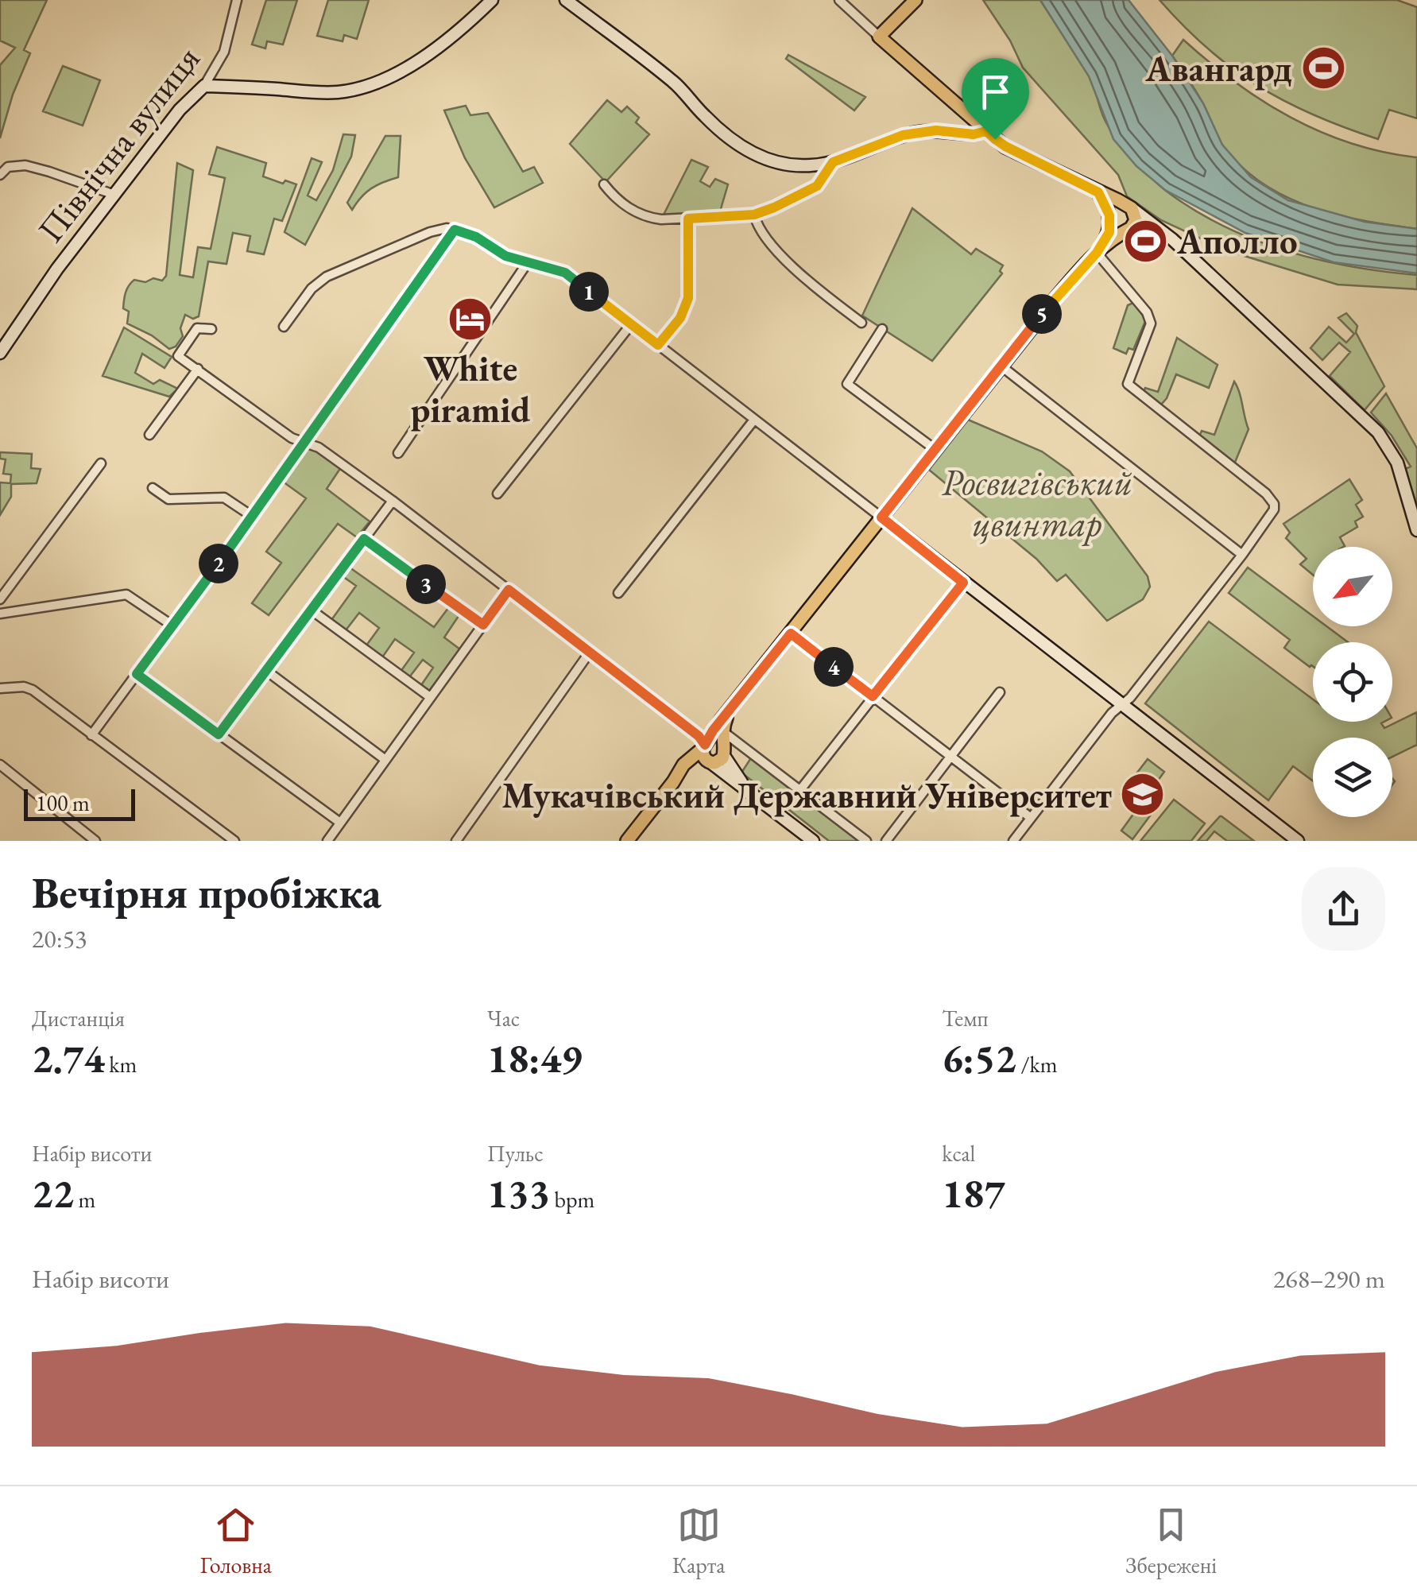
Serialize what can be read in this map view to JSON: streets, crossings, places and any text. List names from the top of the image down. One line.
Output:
{"streets":{"street":["Північна вулиця"]},"parks":["Росвигівський цвинтар"],"places":{"sports":["Авангард","Аполло"],"hotel":["White piramid"],"school or university":["Мукачівський Державний Університет"]},"scale_bar":"100 m","north":"bottom left","page":{"pins":["1","5","2","3","4"],"scale":"100 m","heading":["Вечірня пробіжка","20:53"],"stats":[["Дистанція","2.74 km"],["Час","18:49"],["Темп","6:52 /km"],["Набір висоти","22 m"],["Пульс","133 bpm"],["kcal","187"]],"chart":["Набір висоти","268–290 m"],"tabs":["Головна","Карта","Збережені"]}}
